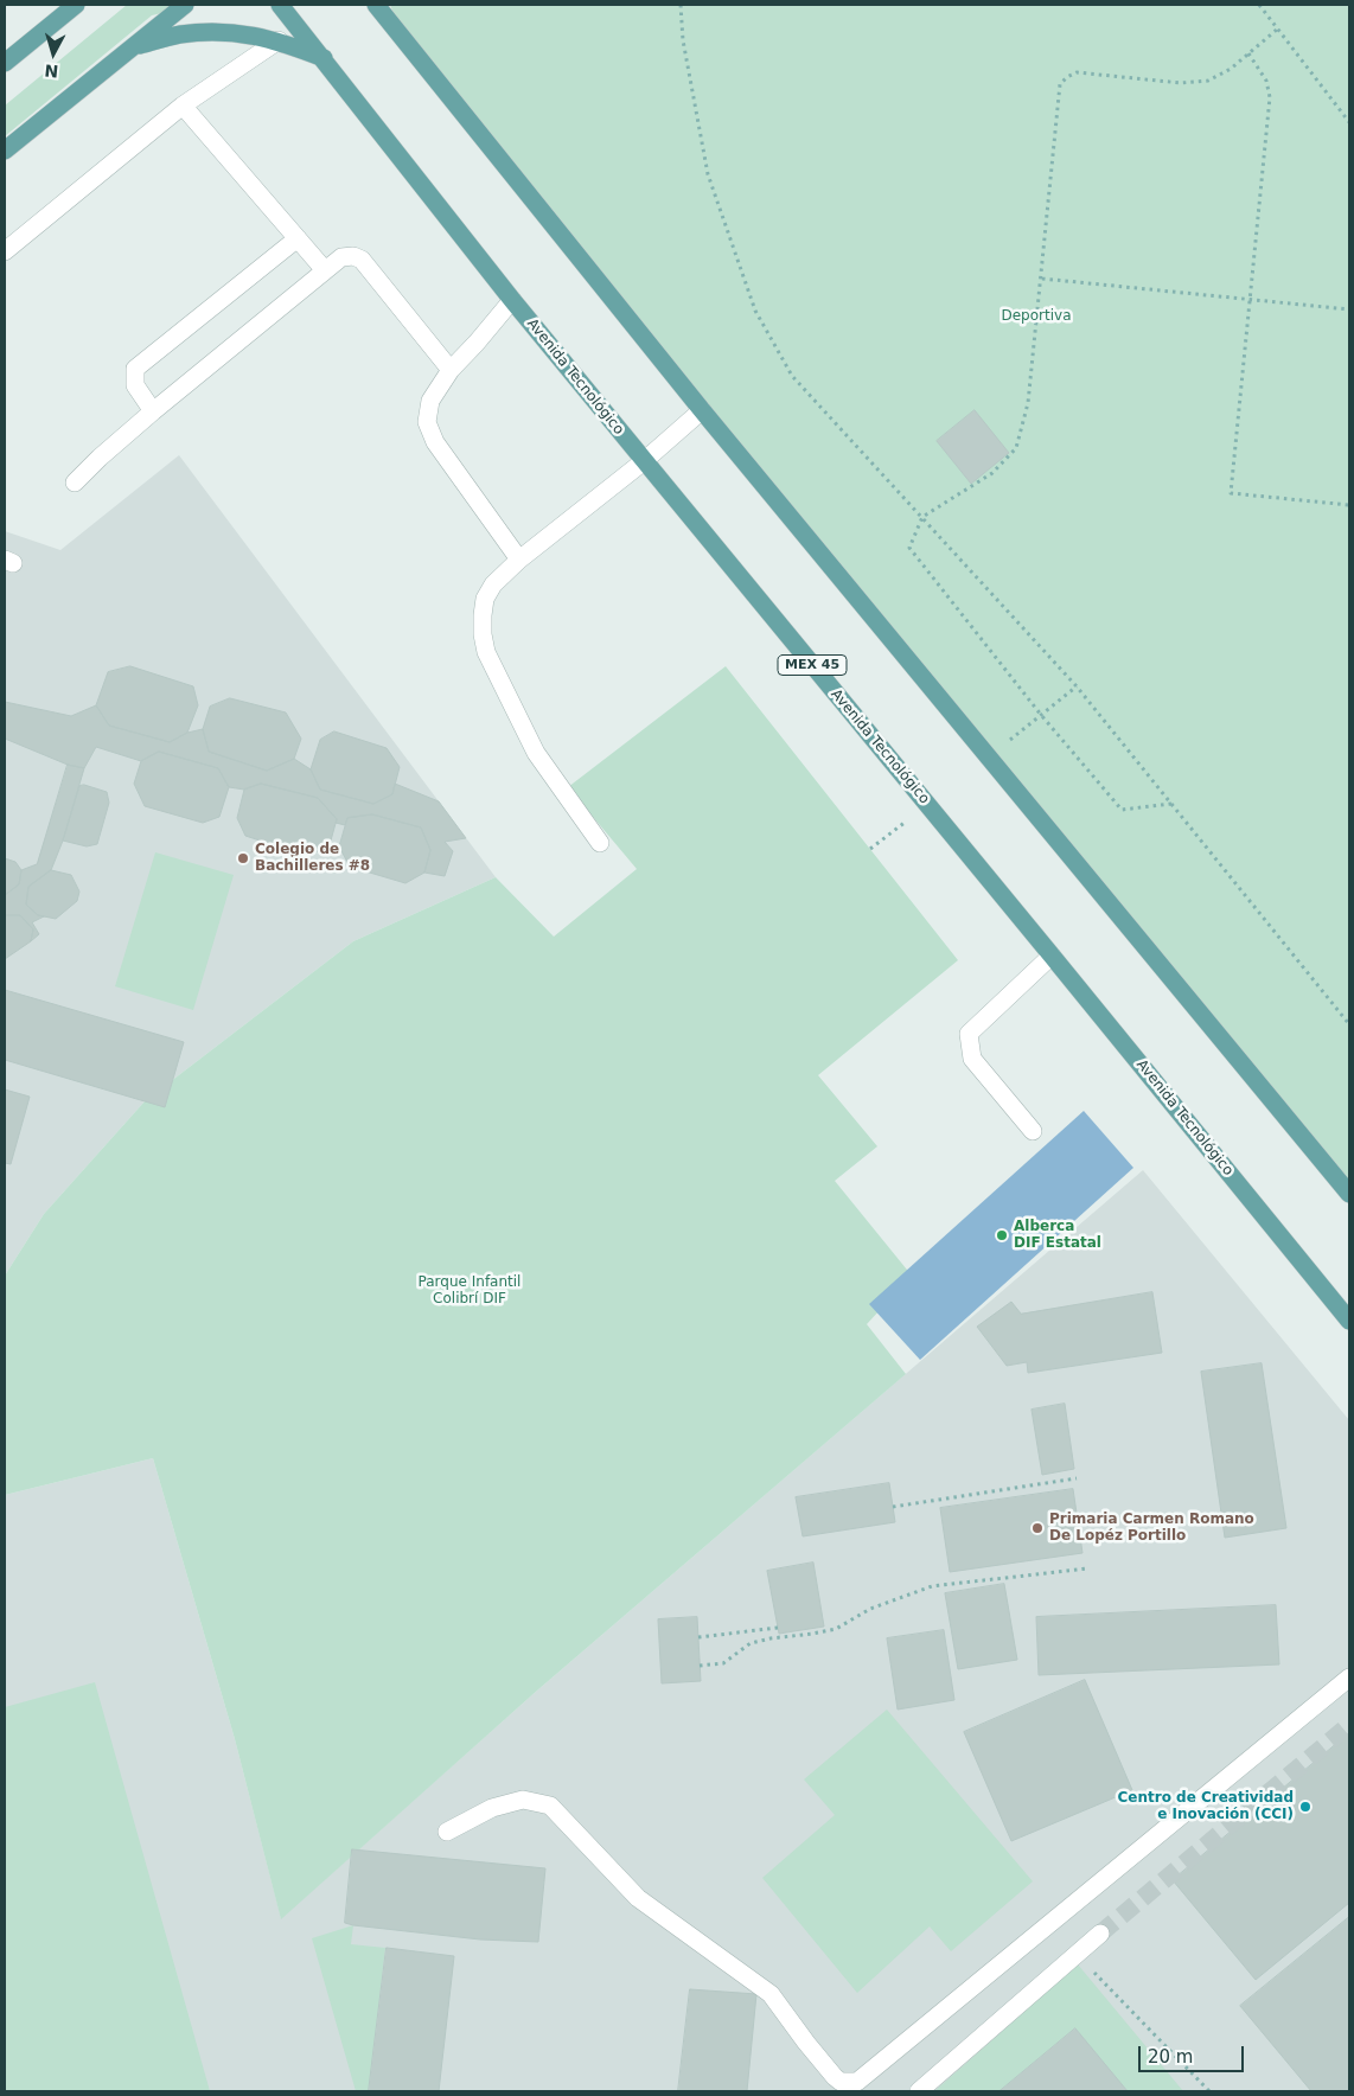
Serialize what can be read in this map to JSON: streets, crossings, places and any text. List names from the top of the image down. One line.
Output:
{"streets":{"main road":["Avenida Tecnológico","MEX 45"]},"parks":["Deportiva","Parque Infantil Colibrí DIF"],"places":["Colegio de Bachilleres #8","Alberca DIF Estatal","Primaria Carmen Romano De Lopéz Portillo","Centro de Creatividad e Inovación (CCI)"],"scale_bar":"20 m","north":"bottom"}
